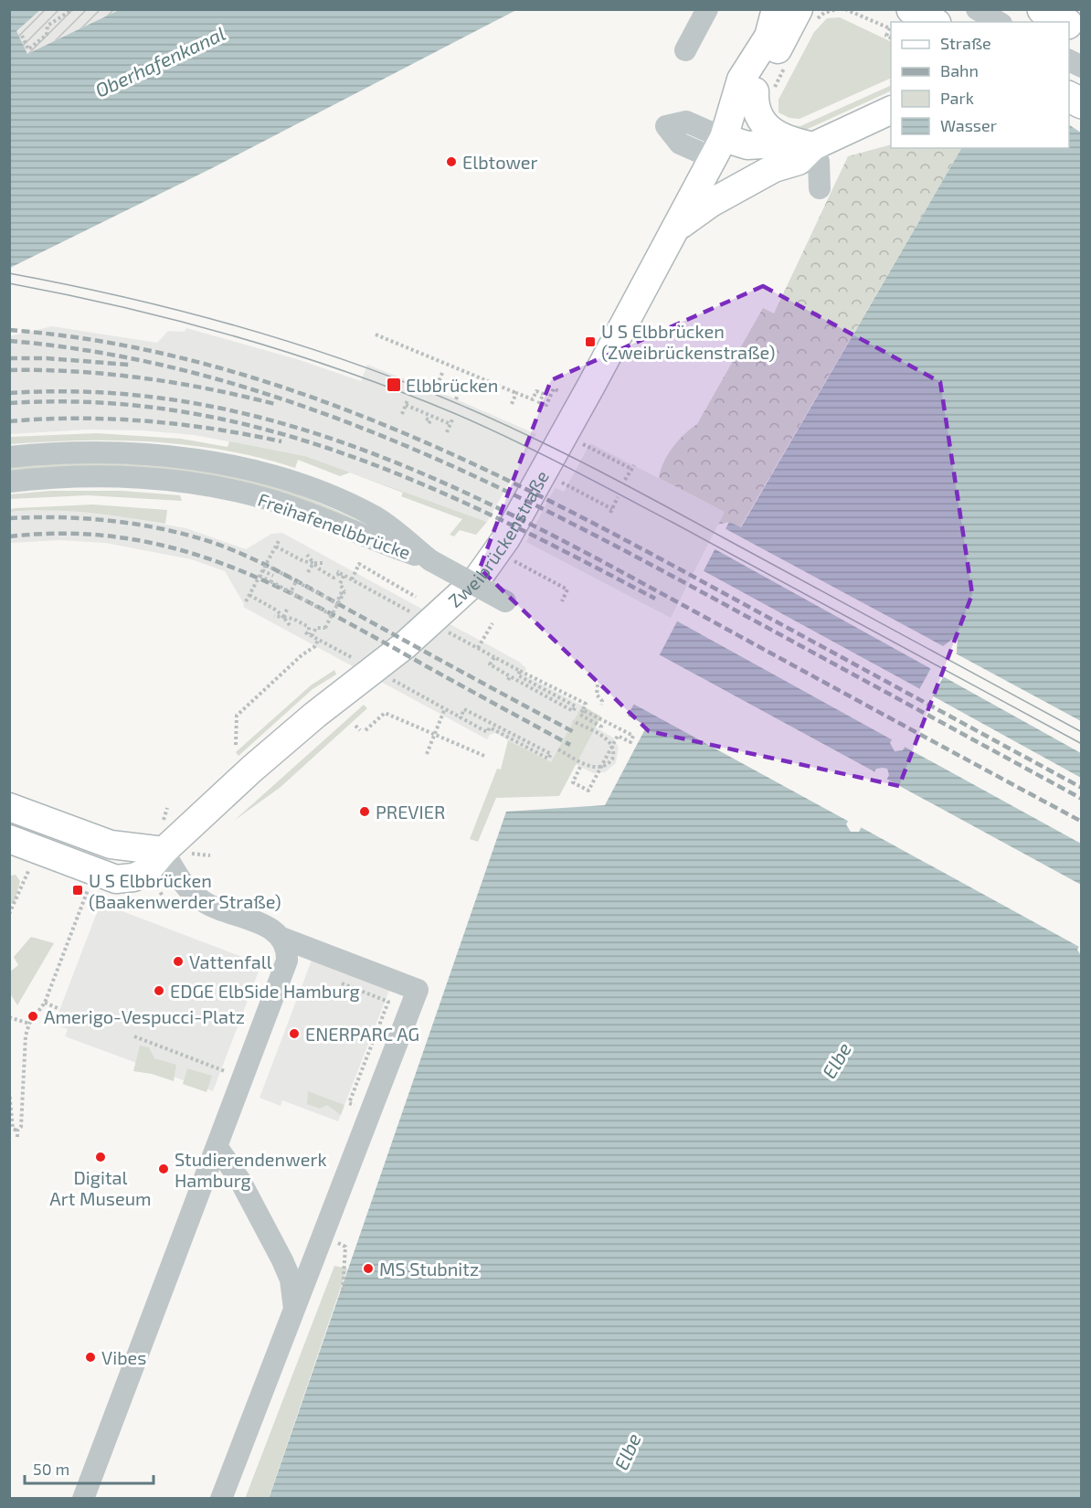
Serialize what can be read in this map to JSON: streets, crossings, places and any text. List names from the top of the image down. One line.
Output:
{"streets":{"main road":["Zweibrückenstraße"],"street":["Freihafenelbbrücke"]},"water":["Oberhafenkanal","Elbe"],"places":{"other":["Elbtower","PREVIER","Vattenfall","EDGE ElbSide Hamburg","Amerigo-Vespucci-Platz","ENERPARC AG","Digital Art Museum","Studierendenwerk Hamburg","MS Stubnitz","Vibes"],"transit":["U S Elbbrücken (Zweibrückenstraße)","Elbbrücken","U S Elbbrücken (Baakenwerder Straße)"]},"legend":["Straße","Bahn","Park","Wasser"],"scale_bar":"50 m"}
